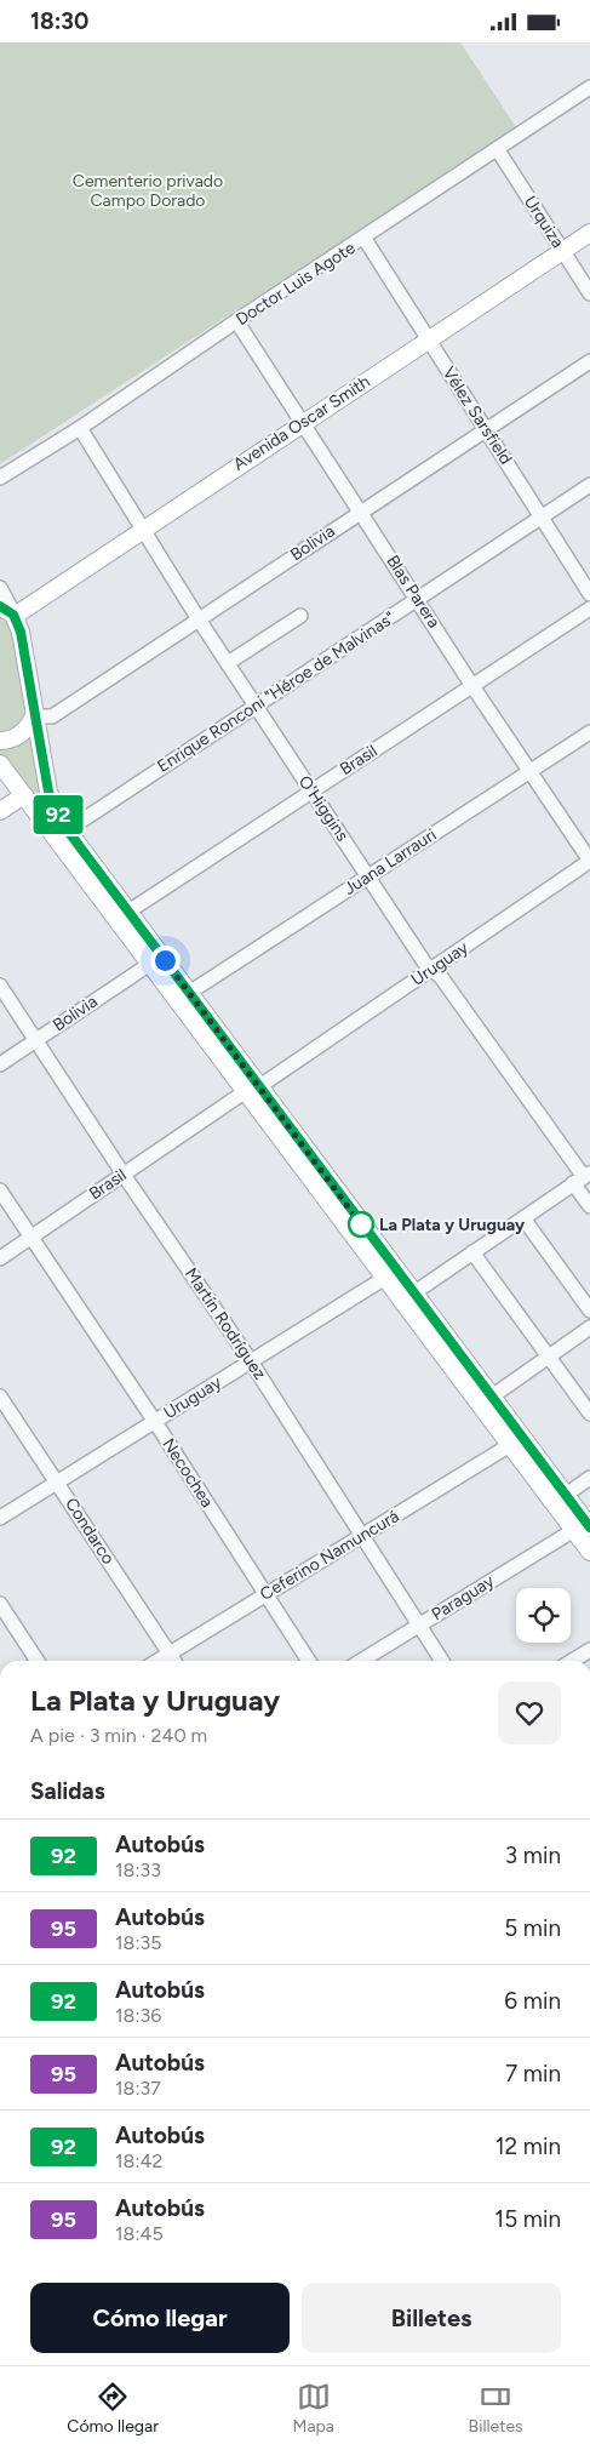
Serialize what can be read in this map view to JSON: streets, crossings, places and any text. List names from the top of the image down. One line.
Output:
{"streets":{"main road":["Avenida Oscar Smith"],"street":["Urquiza","Doctor Luis Agote","Vélez Sarsfield","Bolivia","Blas Parera","Enrique Ronconi \"Héroe de Malvinas\"","Brasil","O'Higgins","Juana Larrauri","Uruguay","Martín Rodríguez","Necochea","Condarco","Ceferino Namuncurá","Paraguay"]},"crossings":[["Urquiza","Doctor Luis Agote"],["Urquiza","Avenida Oscar Smith"],["Doctor Luis Agote","Vélez Sarsfield"],["Doctor Luis Agote","Blas Parera"],["Doctor Luis Agote","O'Higgins"],["Vélez Sarsfield","Avenida Oscar Smith"],["Vélez Sarsfield","Bolivia"],["Vélez Sarsfield","Enrique Ronconi \"Héroe de Malvinas\""],["Avenida Oscar Smith","Blas Parera"],["Avenida Oscar Smith","O'Higgins"],["Bolivia","Blas Parera"],["Bolivia","O'Higgins"],["Bolivia","Martín Rodríguez"],["Blas Parera","Enrique Ronconi \"Héroe de Malvinas\""],["Blas Parera","Brasil"],["Blas Parera","Juana Larrauri"],["Blas Parera","Uruguay"],["Enrique Ronconi \"Héroe de Malvinas\"","O'Higgins"],["Brasil","O'Higgins"],["Brasil","Uruguay"],["Brasil","Martín Rodríguez"],["Brasil","Necochea"],["O'Higgins","Juana Larrauri"],["O'Higgins","Uruguay"],["Uruguay","Martín Rodríguez"],["Uruguay","Necochea"],["Uruguay","Condarco"],["Martín Rodríguez","Ceferino Namuncurá"],["Martín Rodríguez","Paraguay"],["Necochea","Ceferino Namuncurá"],["Condarco","Ceferino Namuncurá"]],"parks":["Cementerio privado Campo Dorado"],"places":["La Plata y Uruguay"],"lines":["bus line 92"],"page":{"status":"18:30","on_map":"92","heading":[["La Plata y Uruguay","A pie · 3 min · 240 m"],"Salidas"],"list":[{"mark":"92","name":"Autobús","note":"18:33","value":"3 min"},{"mark":"95","name":"Autobús","note":"18:35","value":"5 min"},{"mark":"92","name":"Autobús","note":"18:36","value":"6 min"},{"mark":"95","name":"Autobús","note":"18:37","value":"7 min"},{"mark":"92","name":"Autobús","note":"18:42","value":"12 min"},{"mark":"95","name":"Autobús","note":"18:45","value":"15 min"}],"buttons":["Cómo llegar","Billetes"],"tabs":["Cómo llegar","Mapa","Billetes"]}}
